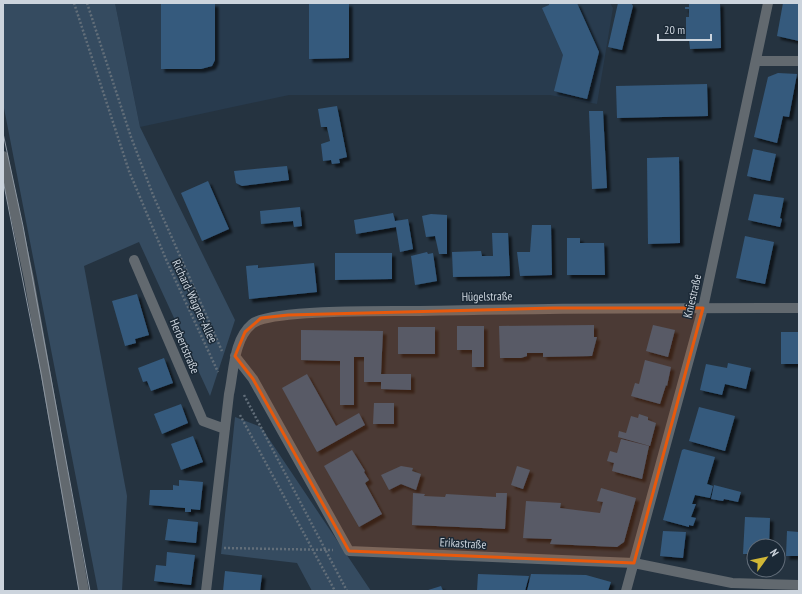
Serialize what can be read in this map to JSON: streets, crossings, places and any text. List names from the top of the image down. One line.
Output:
{"streets":{"street":["Hügelstraße","Kniestraße","Herbertstraße","Erikastraße"],"path":["Richard-Wagner-Allee"]},"crossings":[["Hügelstraße","Kniestraße"],["Hügelstraße","Richard-Wagner-Allee"],["Kniestraße","Erikastraße"]],"scale_bar":"20 m","north":"top right"}
